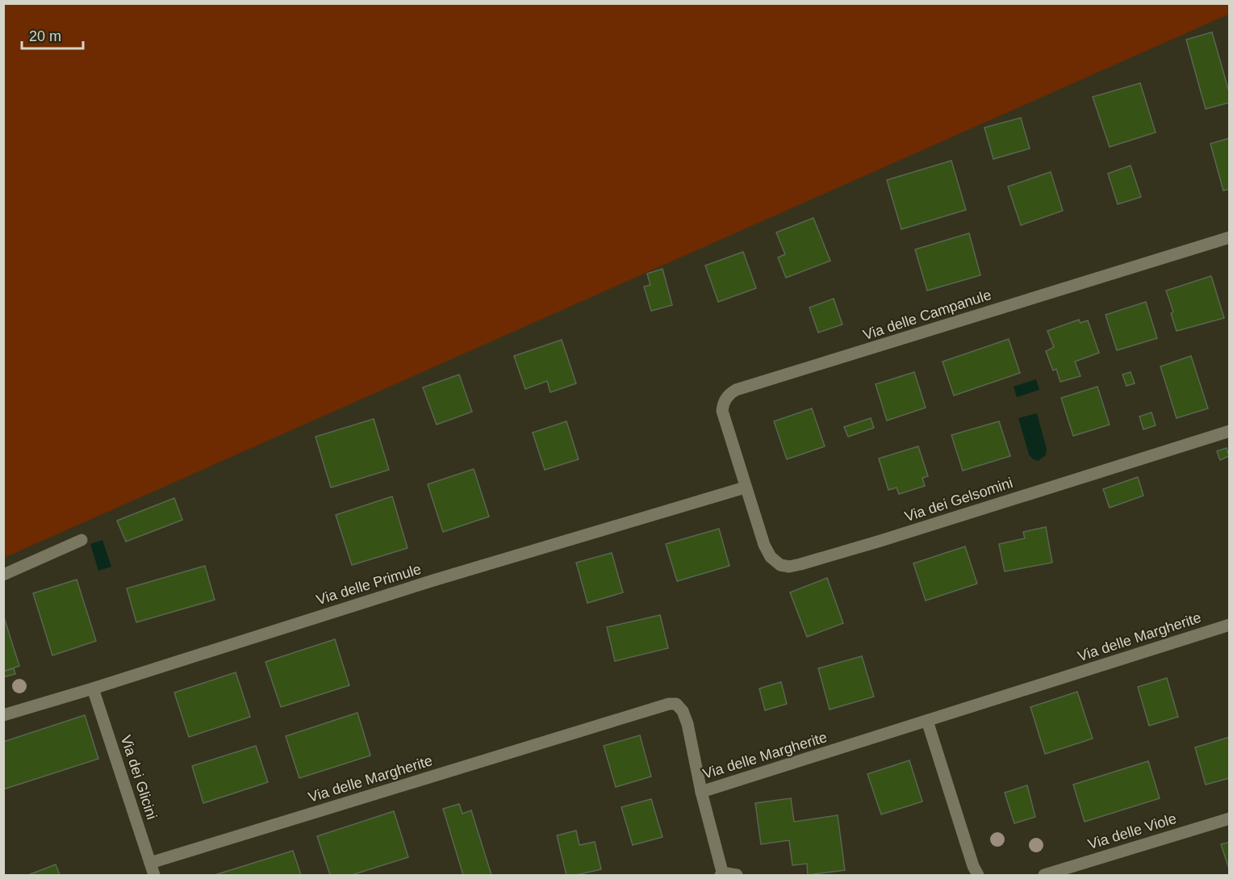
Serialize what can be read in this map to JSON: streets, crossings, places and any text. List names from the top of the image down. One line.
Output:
{"streets":{"street":["Via delle Campanule","Via dei Gelsomini","Via delle Primule","Via delle Margherite","Via dei Glicini","Via delle Viole"]},"crossings":[["Via delle Campanule","Via dei Gelsomini"],["Via delle Campanule","Via delle Primule"],["Via dei Gelsomini","Via delle Primule"],["Via delle Primule","Via dei Glicini"],["Via delle Margherite","Via dei Glicini"]],"scale_bar":"20 m"}
